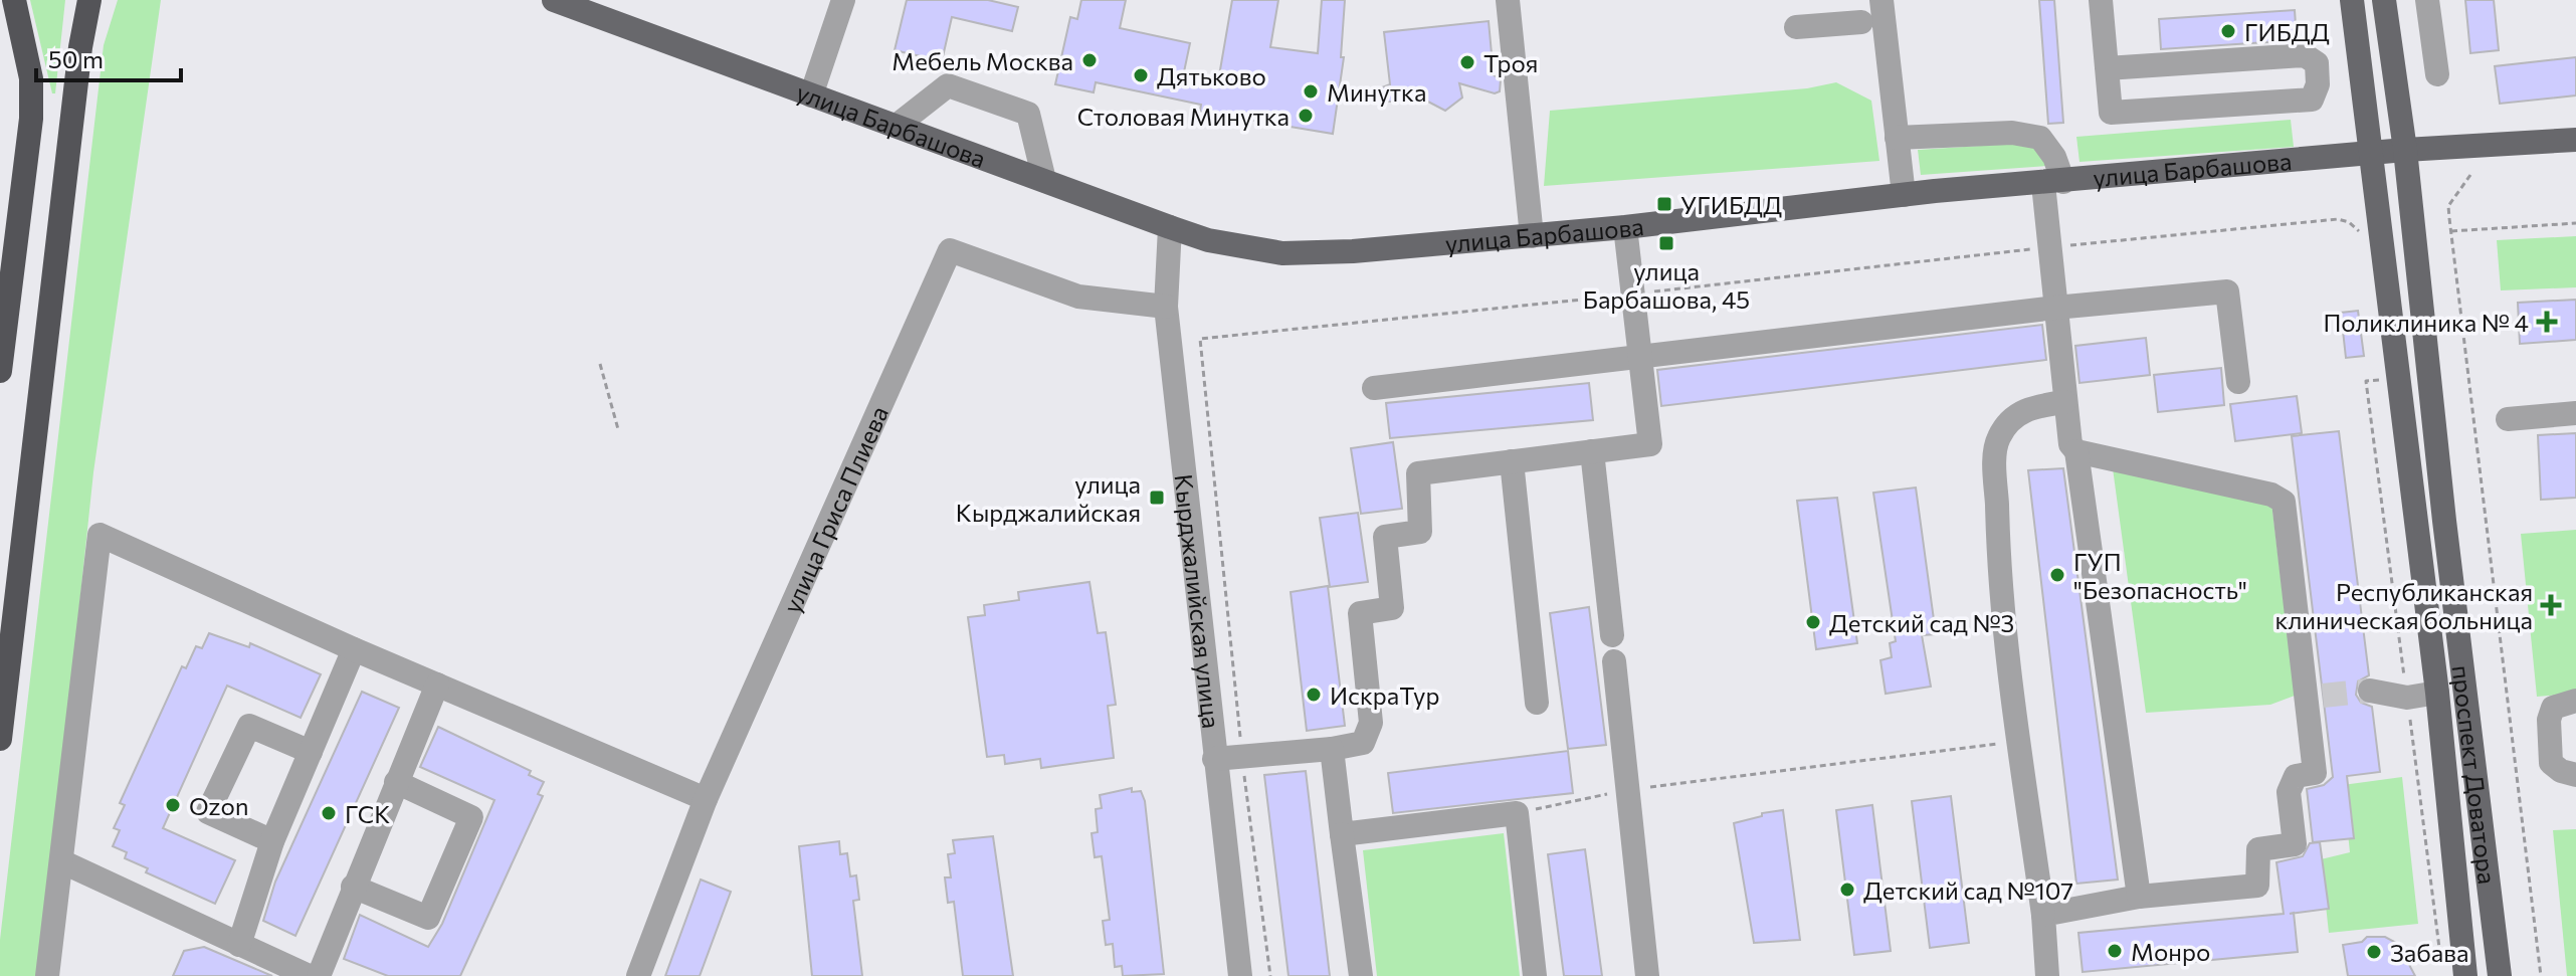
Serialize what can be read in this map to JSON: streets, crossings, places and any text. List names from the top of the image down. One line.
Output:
{"streets":{"main road":["улица Барбашова","проспект Доватора"],"street":["улица Гриса Плиева","Кырджалийская улица"]},"crossings":[["улица Барбашова","Кырджалийская улица"],["улица Барбашова","проспект Доватора"],["улица Гриса Плиева","Кырджалийская улица"]],"places":{"other":["ГИБДД","Мебель Москва","Троя","Дятьково","Минутка","Столовая Минутка","ГУП \"Безопасность\"","Детский сад №3","ИскраТур","Ozon","ГСК","Детский сад №107","Монро","Забава"],"transit":["УГИБДД","улица Барбашова, 45","улица Кырджалийская"],"health":["Поликлиника № 4","Республиканская клиническая больница"]},"scale_bar":"50 m"}
